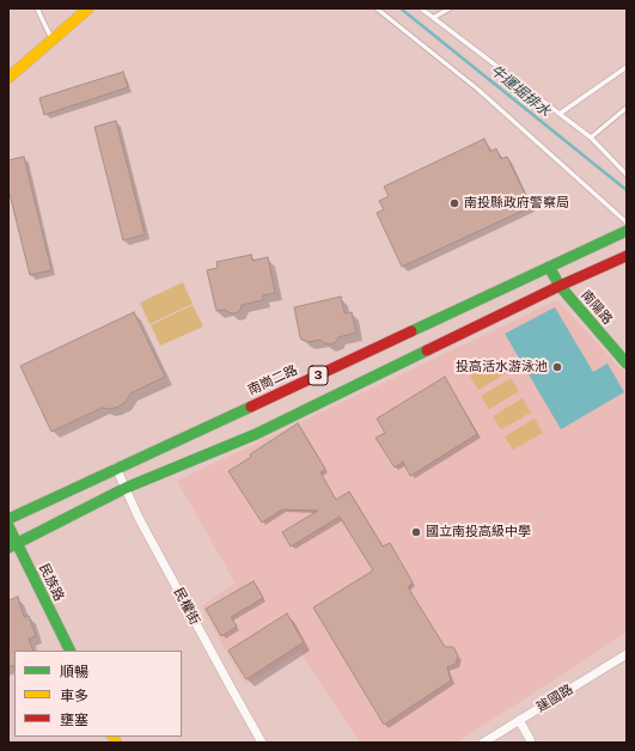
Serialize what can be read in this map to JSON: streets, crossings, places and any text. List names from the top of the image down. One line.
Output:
{"streets":{"main road":["南陽路","3","南崗二路","民族路"],"street":["民權街","建國路"]},"crossings":[["南陽路","3"],["南陽路","南崗二路"],["3","民族路"],["3","民權街"],["南崗二路","民權街"]],"water":["牛運堀排水"],"places":["南投縣政府警察局","投高活水游泳池","國立南投高級中學"],"legend":["順暢","車多","壅塞"]}
